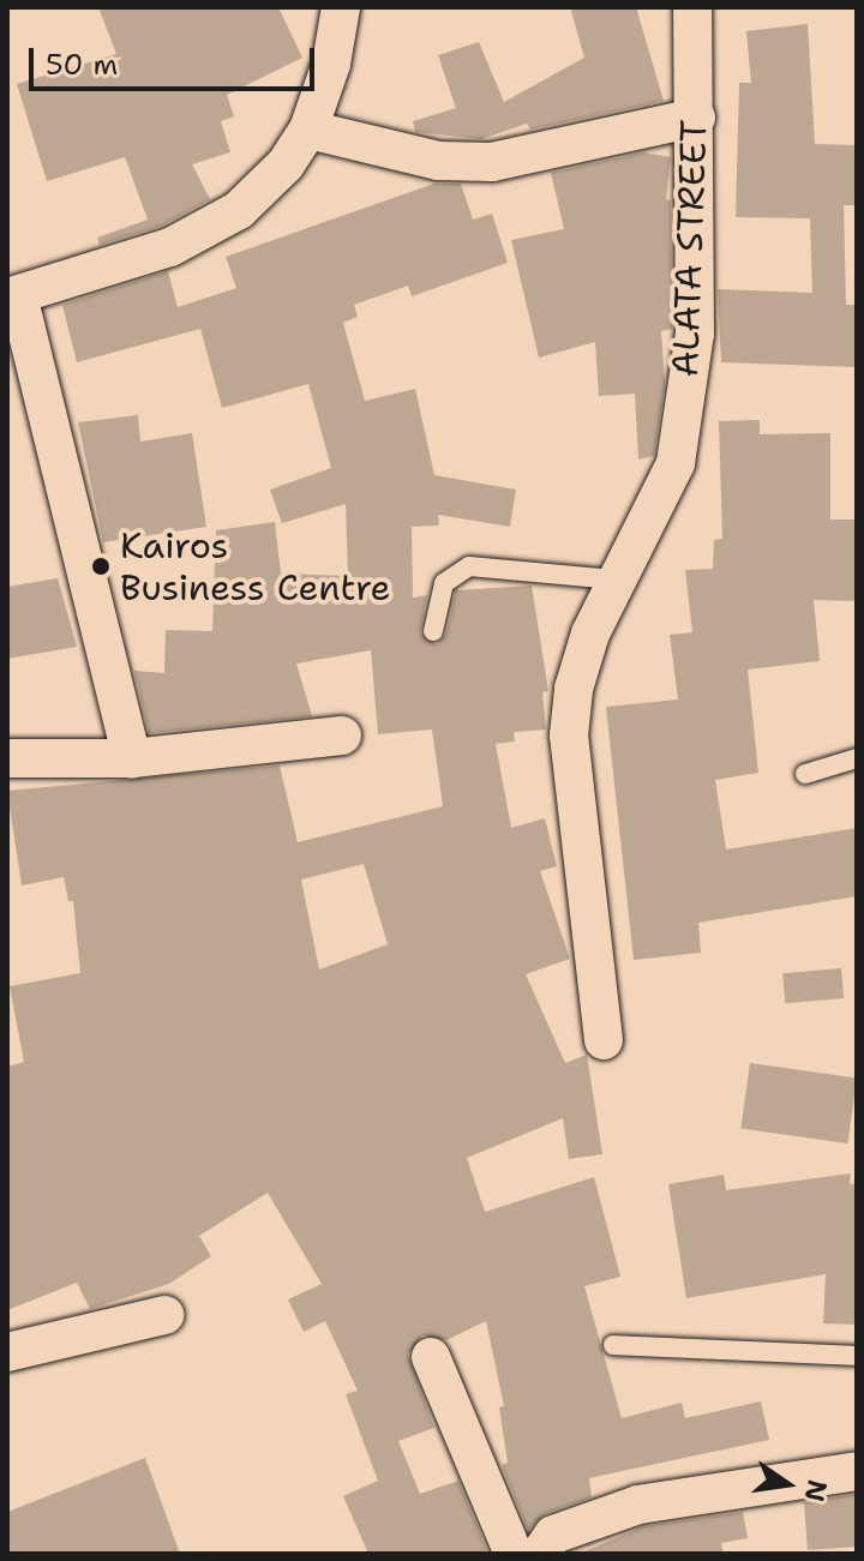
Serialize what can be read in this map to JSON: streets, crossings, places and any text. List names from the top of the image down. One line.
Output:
{"streets":{"street":["ALATA STREET"]},"places":["Kairos Business Centre"],"scale_bar":"50 m","north":"right"}
